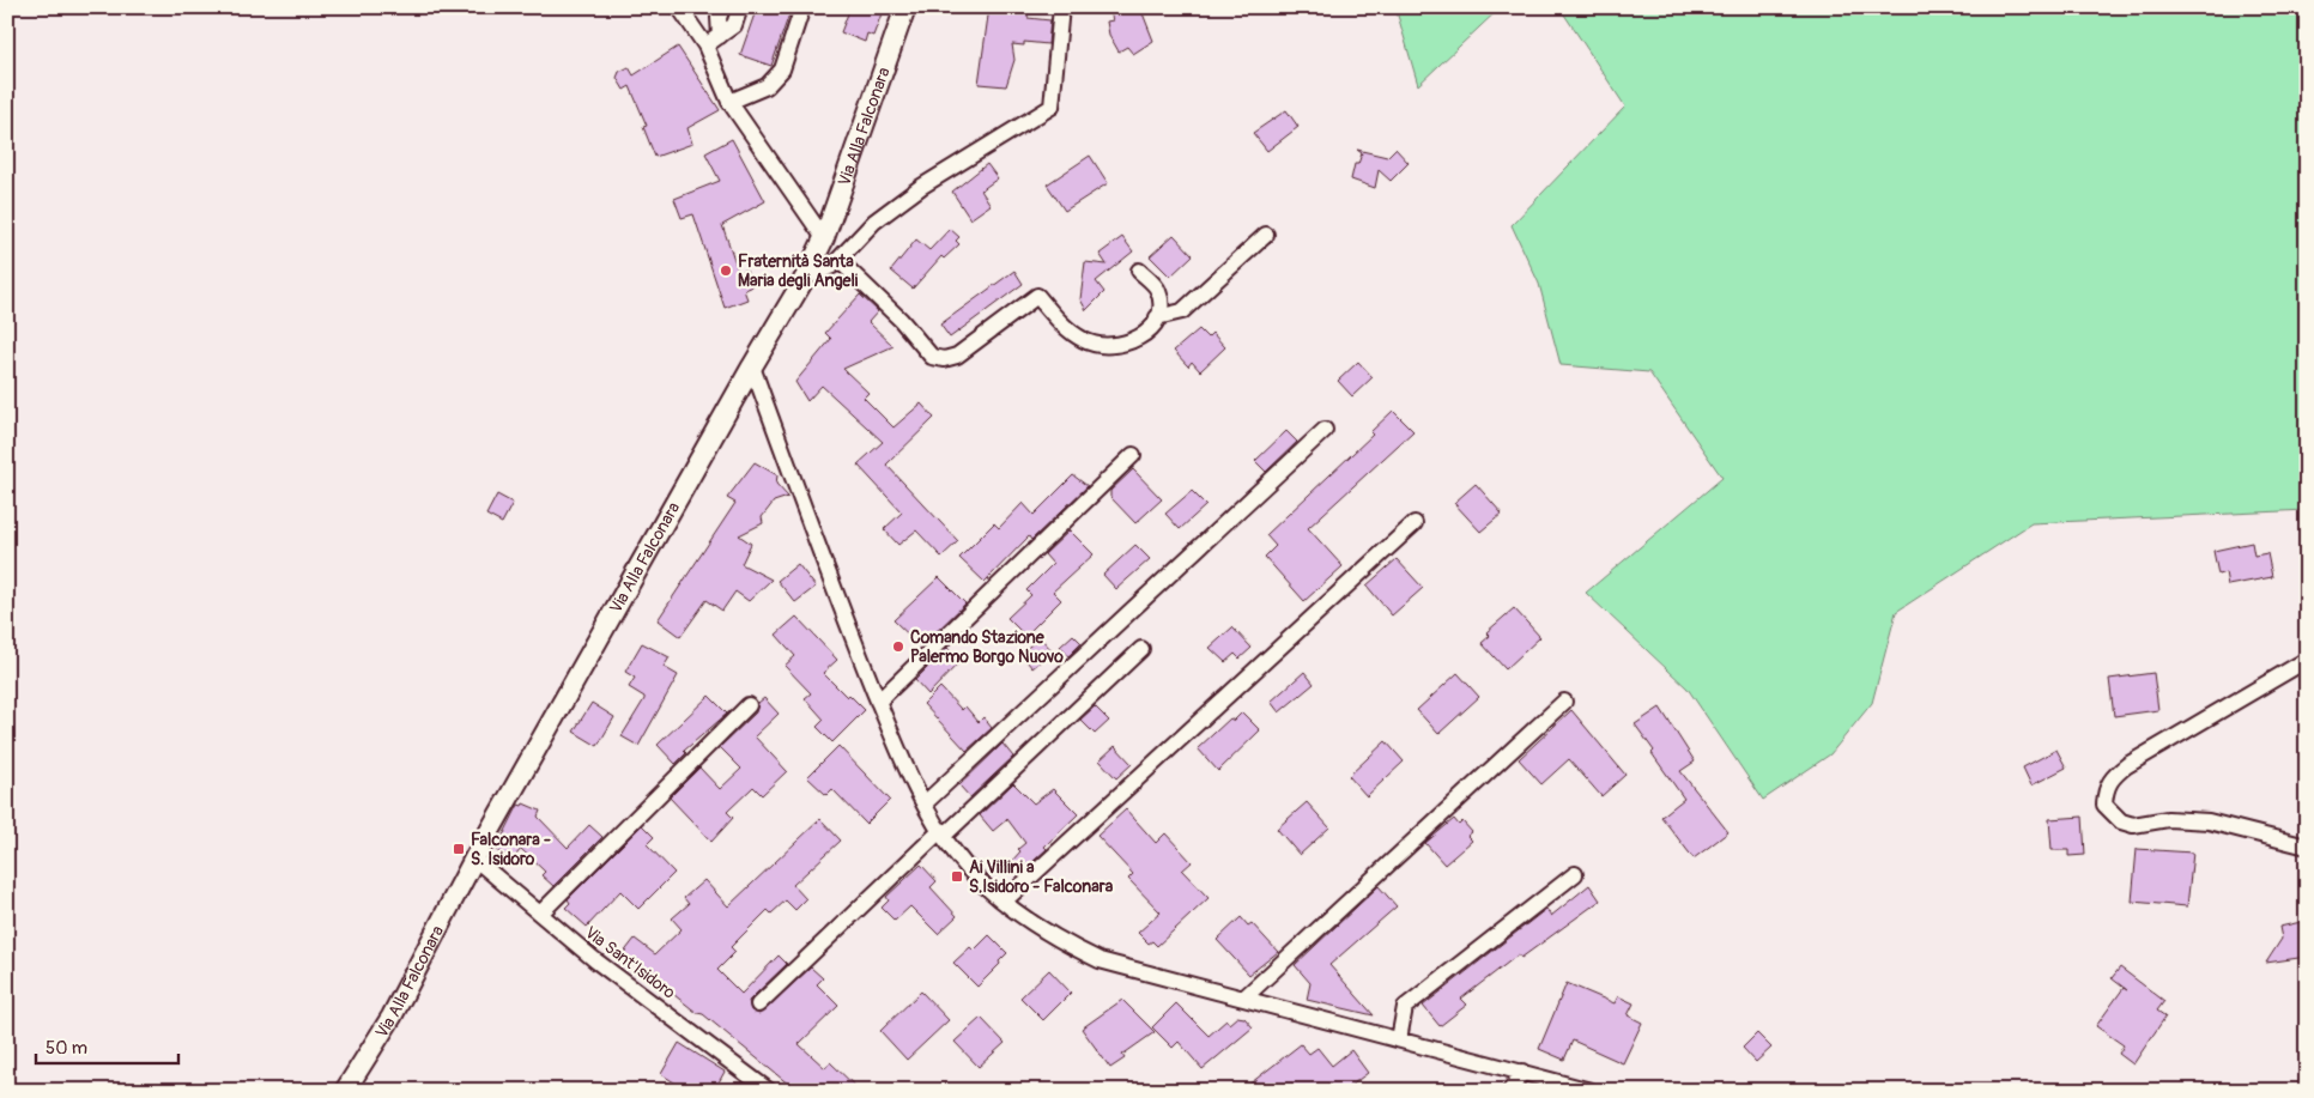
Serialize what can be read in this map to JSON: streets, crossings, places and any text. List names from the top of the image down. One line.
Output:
{"streets":{"street":["Via Alla Falconara","Via Sant'Isidoro"]},"crossings":[["Via Alla Falconara","Via Sant'Isidoro"]],"places":{"other":["Fraternità Santa Maria degli Angeli","Comando Stazione Palermo Borgo Nuovo"],"transit":["Falconara - S. Isidoro","Ai Villini a S.Isidoro - Falconara"]},"scale_bar":"50 m"}
